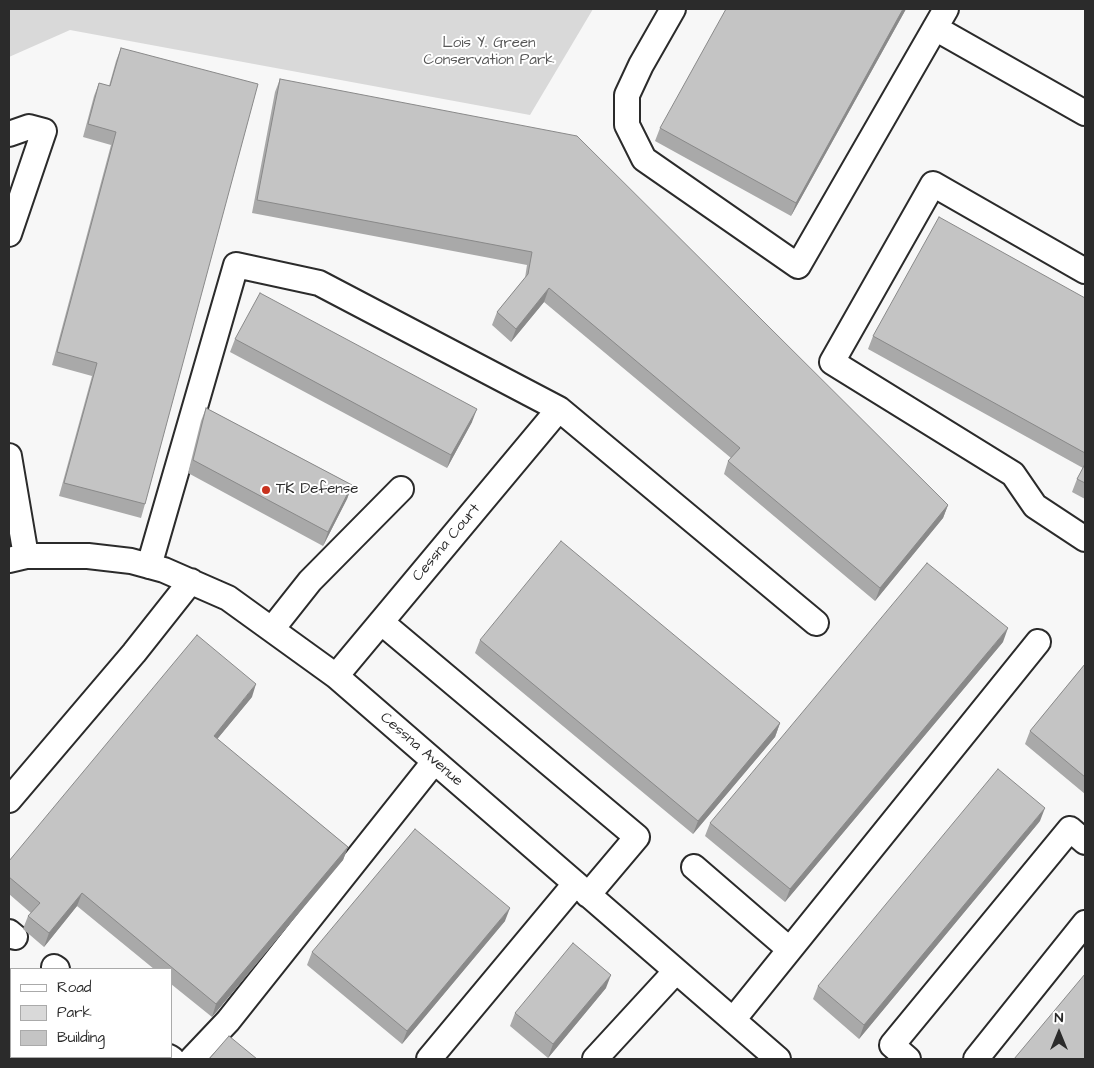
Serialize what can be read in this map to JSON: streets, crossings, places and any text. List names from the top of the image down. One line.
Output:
{"streets":{"street":["Cessna Court","Cessna Avenue"]},"crossings":[["Cessna Court","Cessna Avenue"]],"parks":["Lois Y. Green Conservation Park"],"places":["TK Defense"],"legend":["Road","Park","Building"],"north":"top"}
